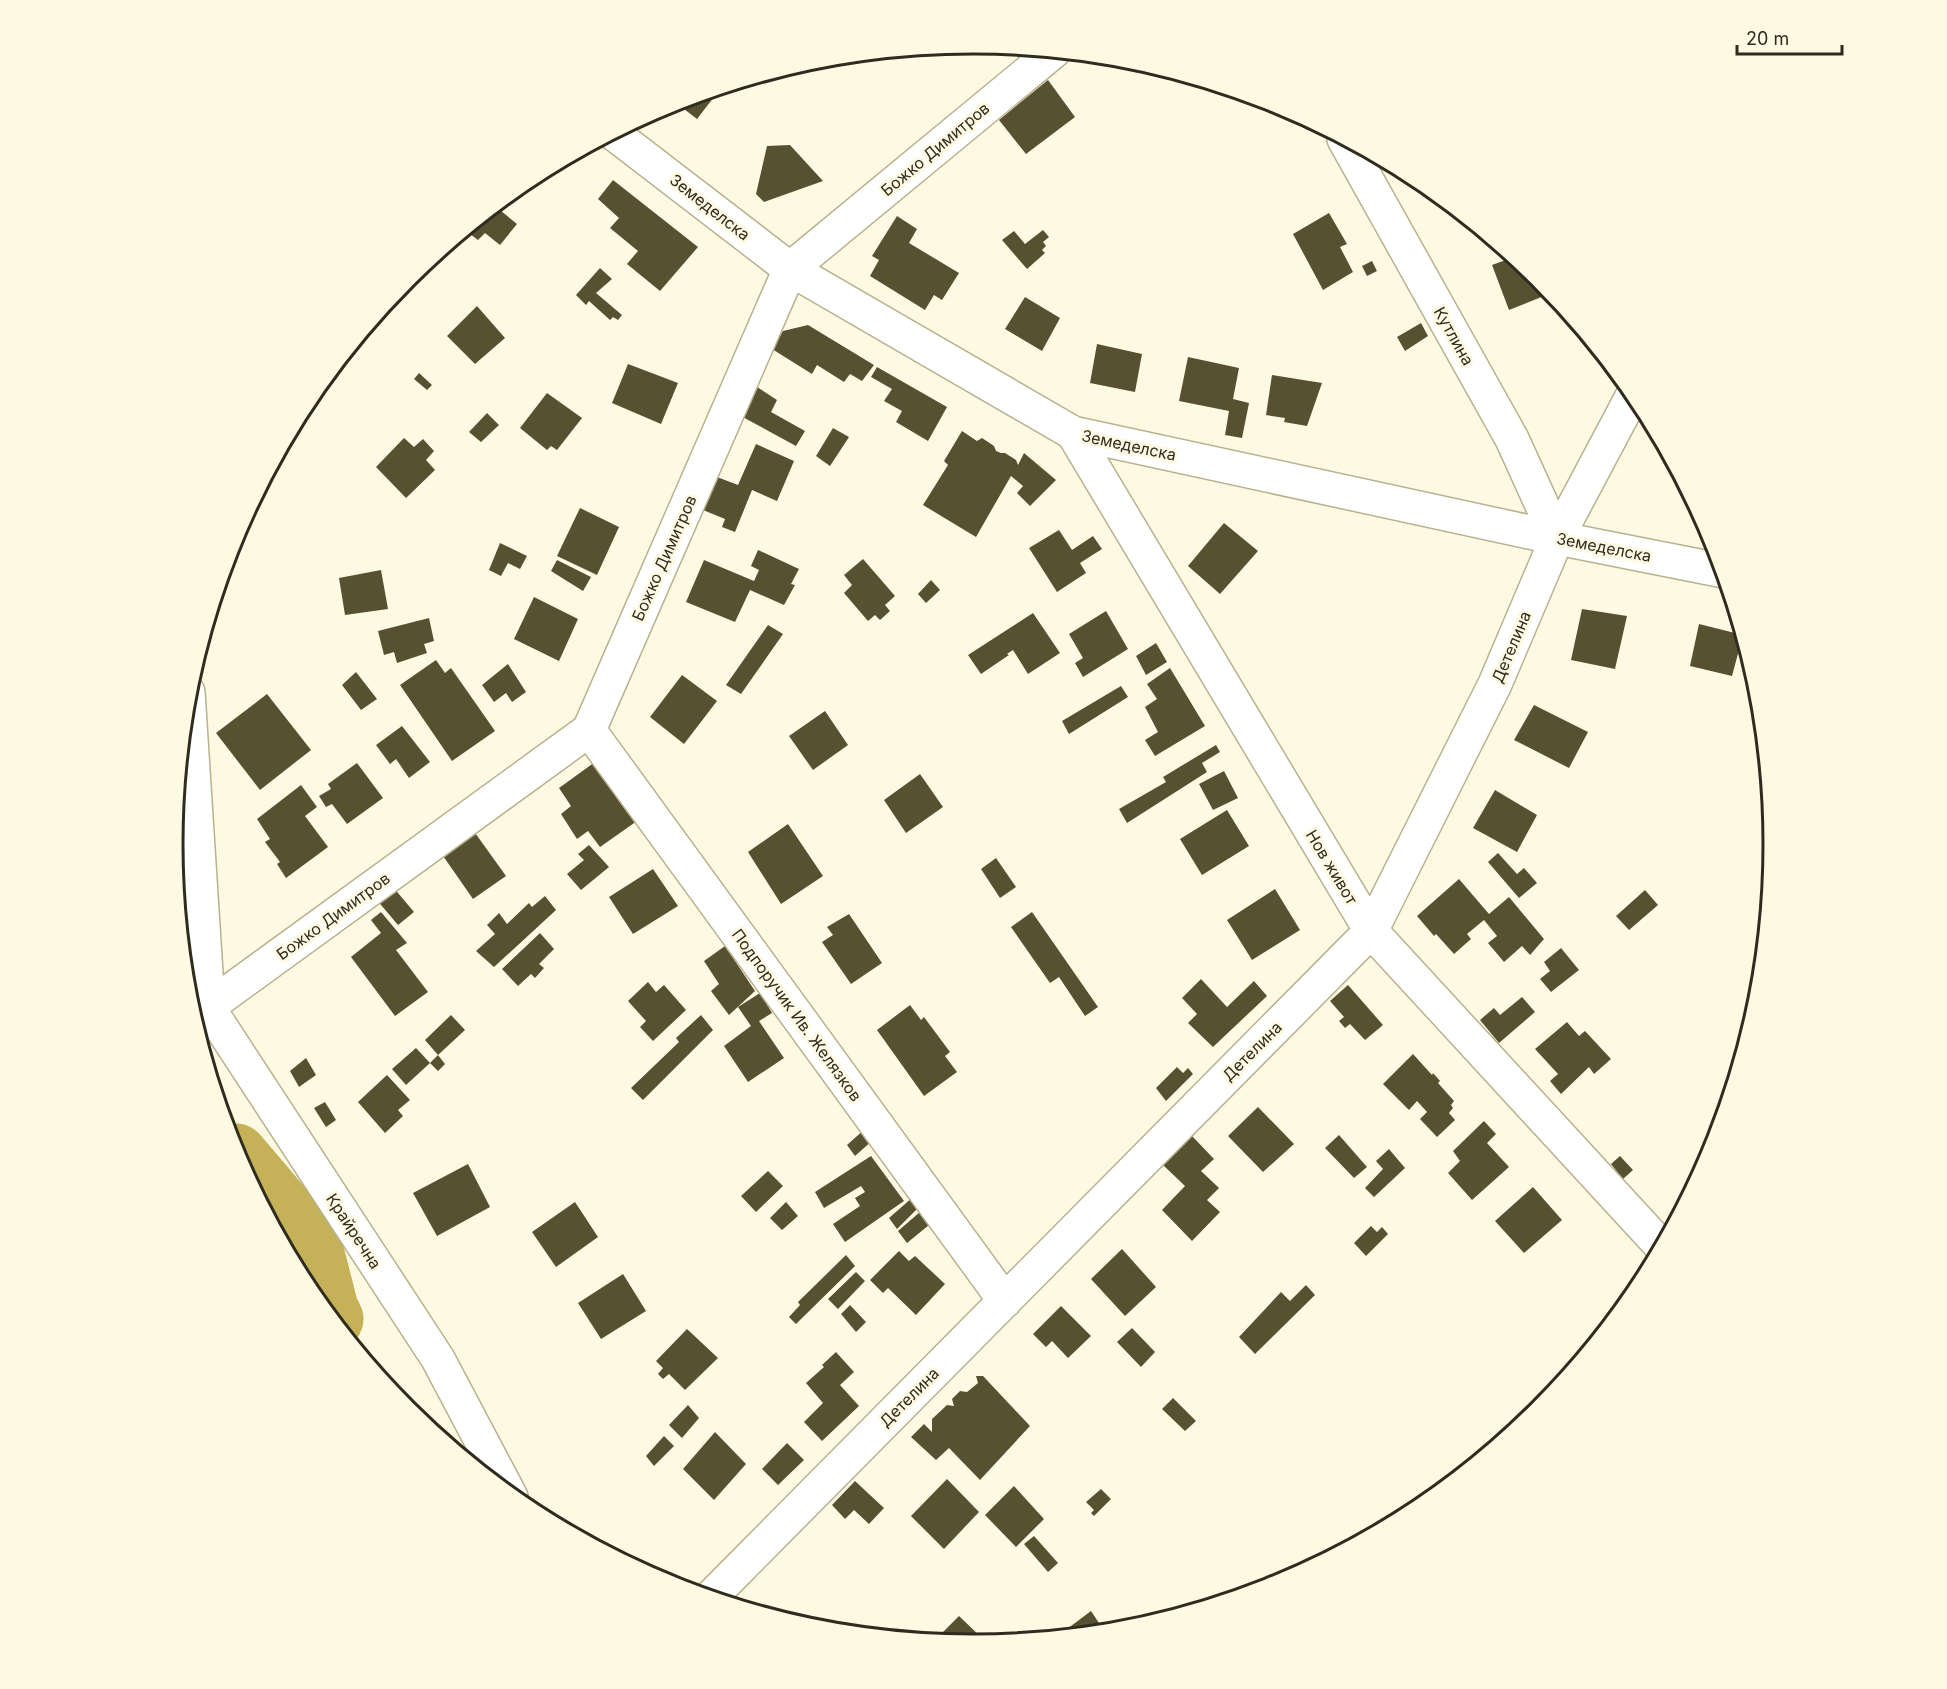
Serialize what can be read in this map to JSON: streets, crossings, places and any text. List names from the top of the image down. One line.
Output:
{"streets":{"street":["Божко Димитров","Земеделска","Кутлина","Детелина","Нов живот","Подпоручик Ив. Желязков","Крайречна"]},"crossings":[["Божко Димитров","Земеделска"],["Божко Димитров","Подпоручик Ив. Желязков"],["Божко Димитров","Крайречна"],["Земеделска","Кутлина"],["Земеделска","Детелина"],["Земеделска","Нов живот"],["Кутлина","Детелина"],["Детелина","Нов живот"],["Детелина","Подпоручик Ив. Желязков"]],"scale_bar":"20 m"}
